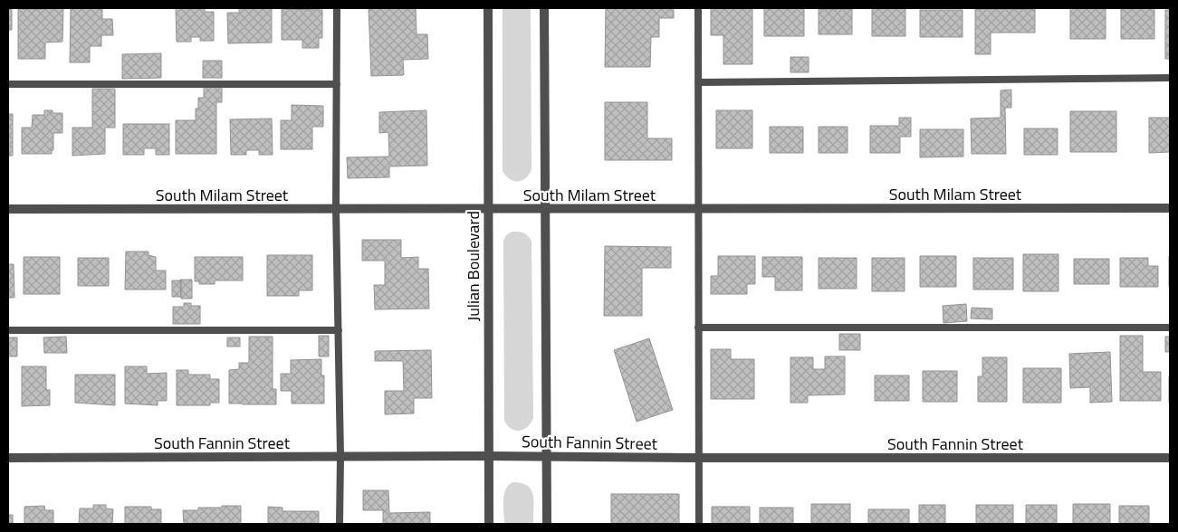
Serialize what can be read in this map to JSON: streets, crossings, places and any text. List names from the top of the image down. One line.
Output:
{"streets":{"street":["South Milam Street","Julian Boulevard","South Fannin Street"]},"crossings":[["South Milam Street","Julian Boulevard"],["Julian Boulevard","South Fannin Street"]]}
